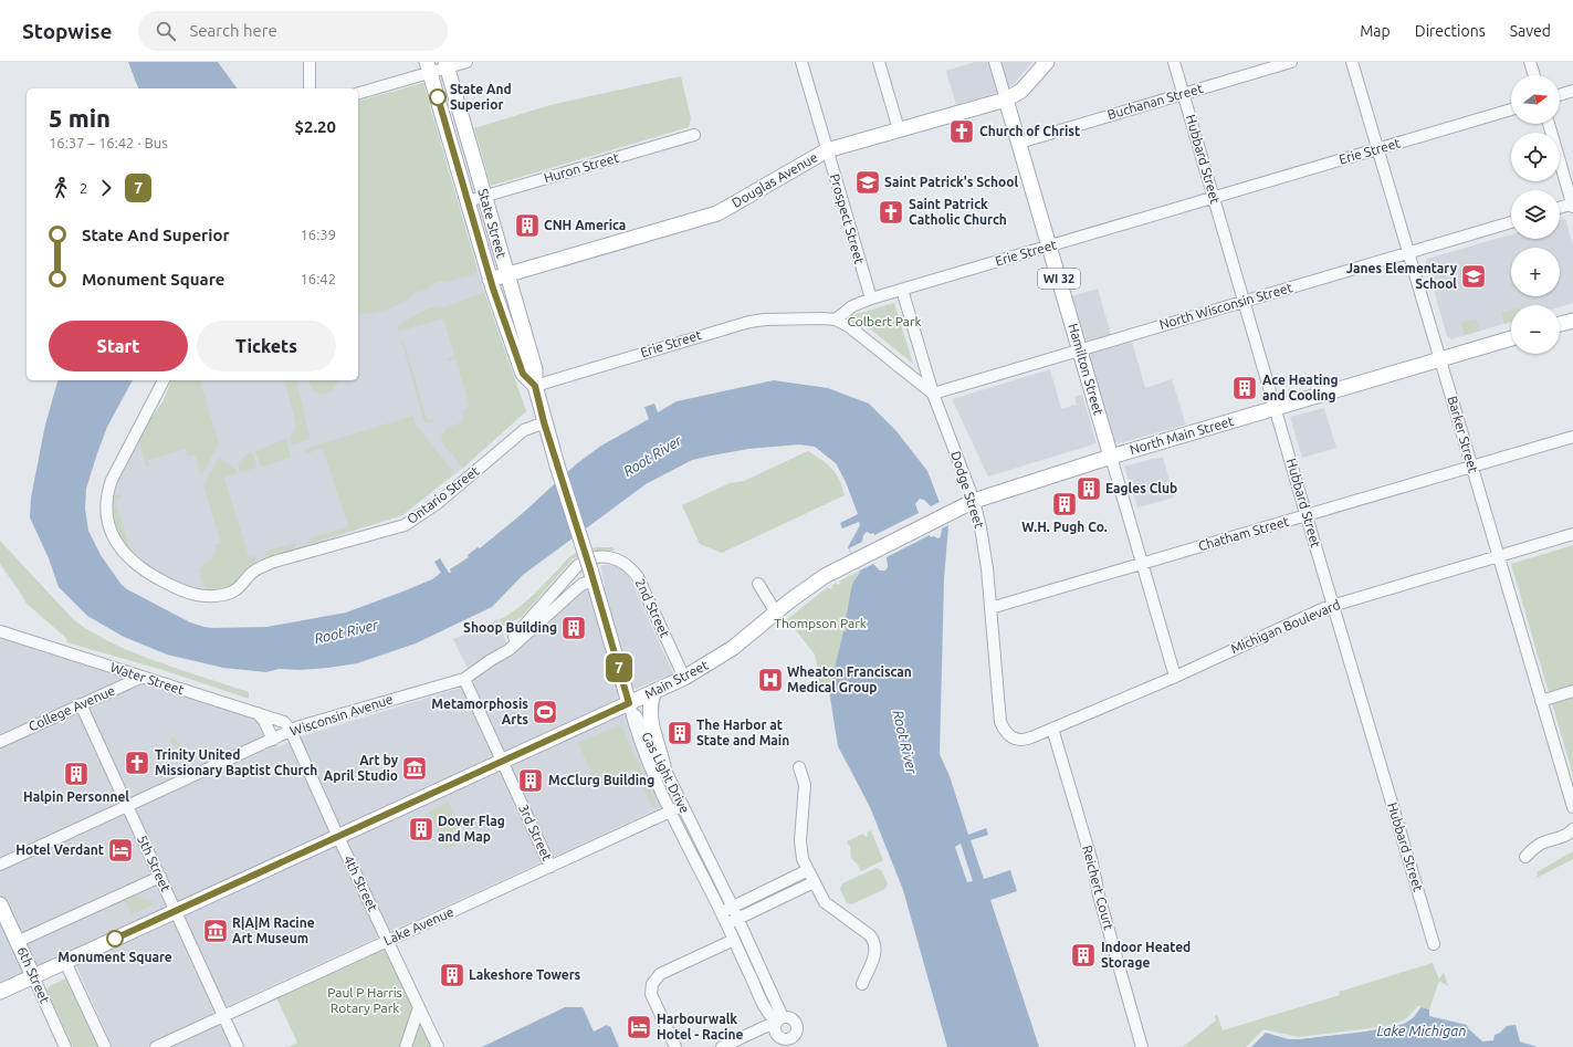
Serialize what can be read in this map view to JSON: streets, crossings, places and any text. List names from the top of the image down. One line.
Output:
{"streets":{"main road":["Douglas Avenue","State Street","WI 32","Hamilton Street","North Main Street","Main Street","6th Street"],"street":["Buchanan Street","Erie Street","Hubbard Street","Huron Street","Prospect Street","North Wisconsin Street","Barker Street","Dodge Street","Ontario Street","Chatham Street","2nd Street","Michigan Boulevard","Water Street","College Avenue","Wisconsin Avenue","Gas Light Drive","3rd Street","5th Street","4th Street","Reichert Court","Lake Avenue"]},"crossings":[["Buchanan Street","Hubbard Street"],["Buchanan Street","Hamilton Street"],["Erie Street","Hubbard Street"],["Erie Street","Prospect Street"],["Erie Street","State Street"],["Erie Street","Hamilton Street"],["Erie Street","Barker Street"],["Erie Street","Dodge Street"],["Hubbard Street","North Wisconsin Street"],["Hubbard Street","North Main Street"],["Hubbard Street","Chatham Street"],["Hubbard Street","Michigan Boulevard"],["Huron Street","State Street"],["Douglas Avenue","Prospect Street"],["Douglas Avenue","State Street"],["Douglas Avenue","Hamilton Street"],["State Street","Ontario Street"],["State Street","Main Street"],["State Street","Wisconsin Avenue"],["State Street","Gas Light Drive"],["North Wisconsin Street","Hamilton Street"],["North Wisconsin Street","Barker Street"],["North Wisconsin Street","Dodge Street"],["Hamilton Street","North Main Street"],["Hamilton Street","Chatham Street"],["Hamilton Street","Michigan Boulevard"],["Barker Street","North Main Street"],["Barker Street","Chatham Street"],["Barker Street","Michigan Boulevard"],["North Main Street","Dodge Street"],["North Main Street","Main Street"],["Dodge Street","Chatham Street"],["Dodge Street","Michigan Boulevard"],["2nd Street","Main Street"],["2nd Street","Wisconsin Avenue"],["Michigan Boulevard","Reichert Court"],["Water Street","College Avenue"],["Water Street","Wisconsin Avenue"],["Water Street","4th Street"],["Main Street","Gas Light Drive"],["Main Street","3rd Street"],["Main Street","5th Street"],["Main Street","4th Street"],["Main Street","6th Street"],["College Avenue","5th Street"],["Wisconsin Avenue","3rd Street"],["Wisconsin Avenue","5th Street"],["Wisconsin Avenue","4th Street"],["Gas Light Drive","Lake Avenue"],["3rd Street","Lake Avenue"],["5th Street","Lake Avenue"],["4th Street","Lake Avenue"]],"water":["Root River","Lake Michigan"],"parks":["Colbert Park","Thompson Park","Paul P Harris Rotary Park"],"places":{"other":["State And Superior","Monument Square"],"church":["Church of Christ","Saint Patrick Catholic Church","Trinity United Missionary Baptist Church"],"school or university":["Saint Patrick's School","Janes Elementary School"],"building":["CNH America","Ace Heating and Cooling","Eagles Club","W.H. Pugh Co.","Shoop Building","The Harbor at State and Main","Halpin Personnel","McClurg Building","Dover Flag and Map","Indoor Heated Storage","Lakeshore Towers"],"hospital":["Wheaton Franciscan Medical Group"],"sports":["Metamorphosis Arts"],"museum":["Art by April Studio","R|A|M Racine Art Museum"],"hotel":["Hotel Verdant","Harbourwalk Hotel - Racine"]},"lines":["bus line 7"],"north":"right","page":{"header":"Stopwise","search":"Search here","nav":["Map","Directions","Saved"],"on_map":"7","map_buttons":["+","−"],"heading":["5 min","16:37 – 16:42 · Bus","$2.20"],"legs":["2","7"],"list":[{"name":"State And Superior","value":"16:39"},{"name":"Monument Square","value":"16:42"}],"buttons":["Start","Tickets"]}}
